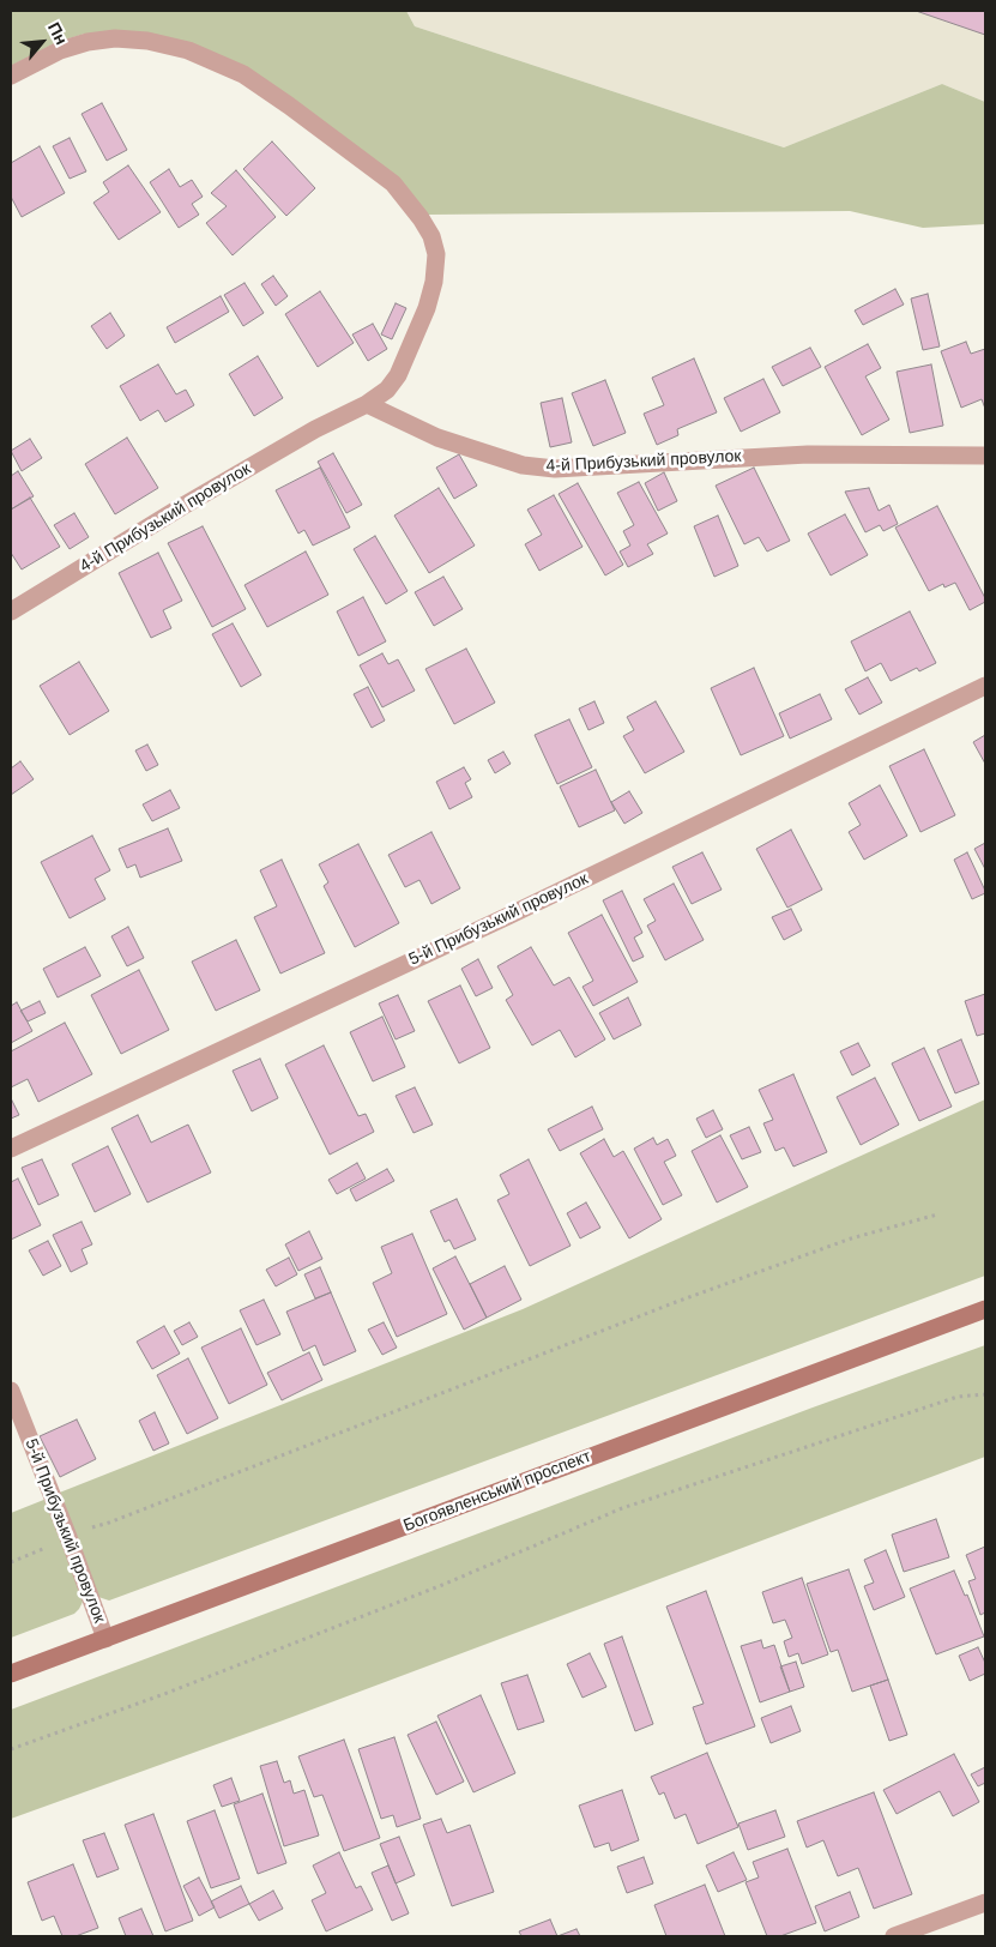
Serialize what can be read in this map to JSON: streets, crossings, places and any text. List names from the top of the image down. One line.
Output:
{"streets":{"main road":["Богоявленський проспект"],"street":["4-й Прибузький провулок","5-й Прибузький провулок"]},"crossings":[["5-й Прибузький провулок","Богоявленський проспект"]],"north":"top right"}
